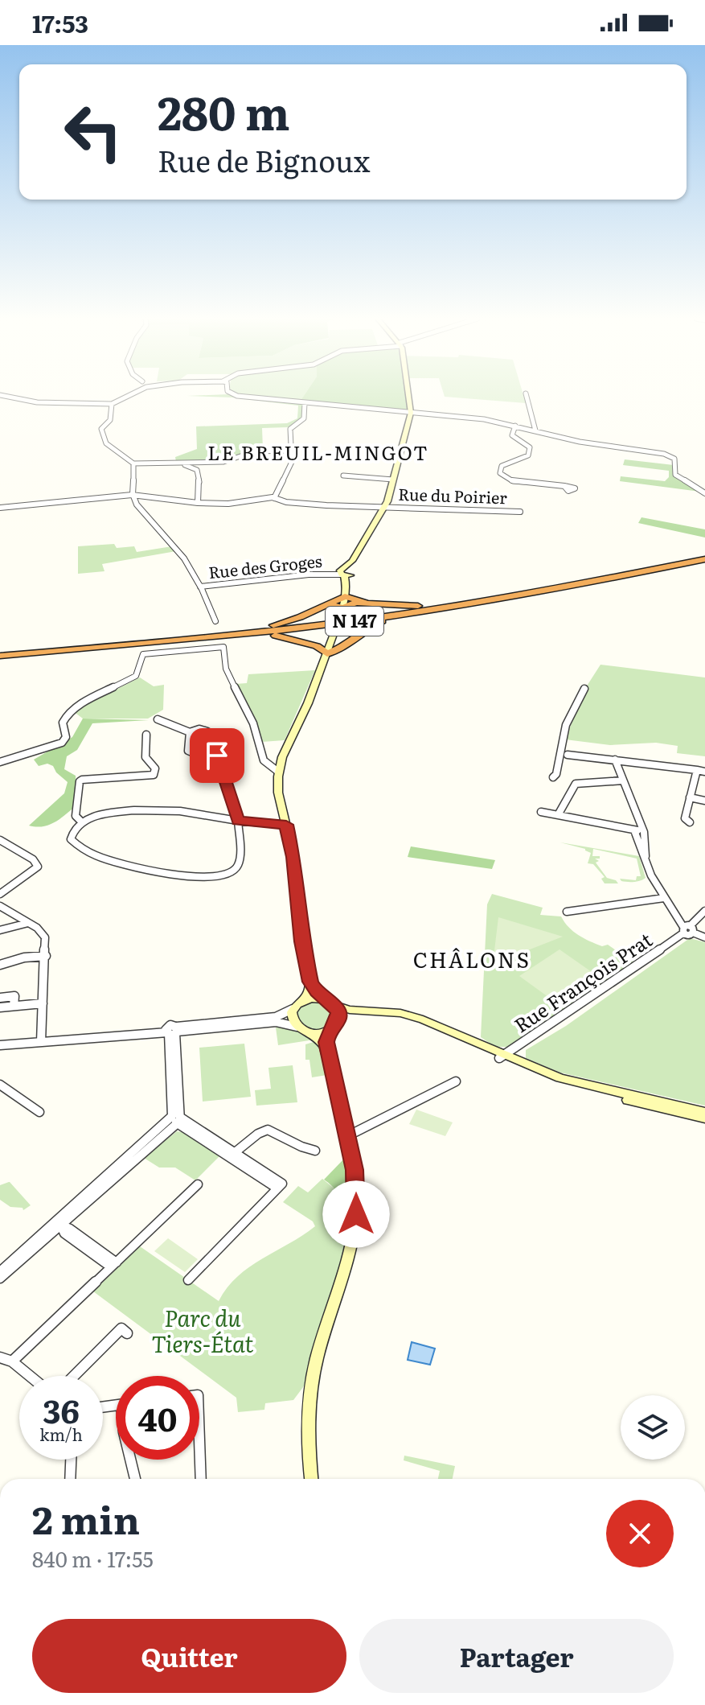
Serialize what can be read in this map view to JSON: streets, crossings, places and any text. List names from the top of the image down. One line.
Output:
{"streets":{"highway":["N 147"],"street":["Rue du Poirier","Rue des Groges","Rue François Prat"]},"districts":["LE BREUIL-MINGOT","CHÂLONS"],"parks":["Parc du Tiers-État"],"page":{"status":"17:53","turn":["280 m","Rue de Bignoux"],"speed":"36 km/h","limit":"40","heading":["2 min","840 m · 17:55"],"buttons":["Quitter","Partager"]}}
